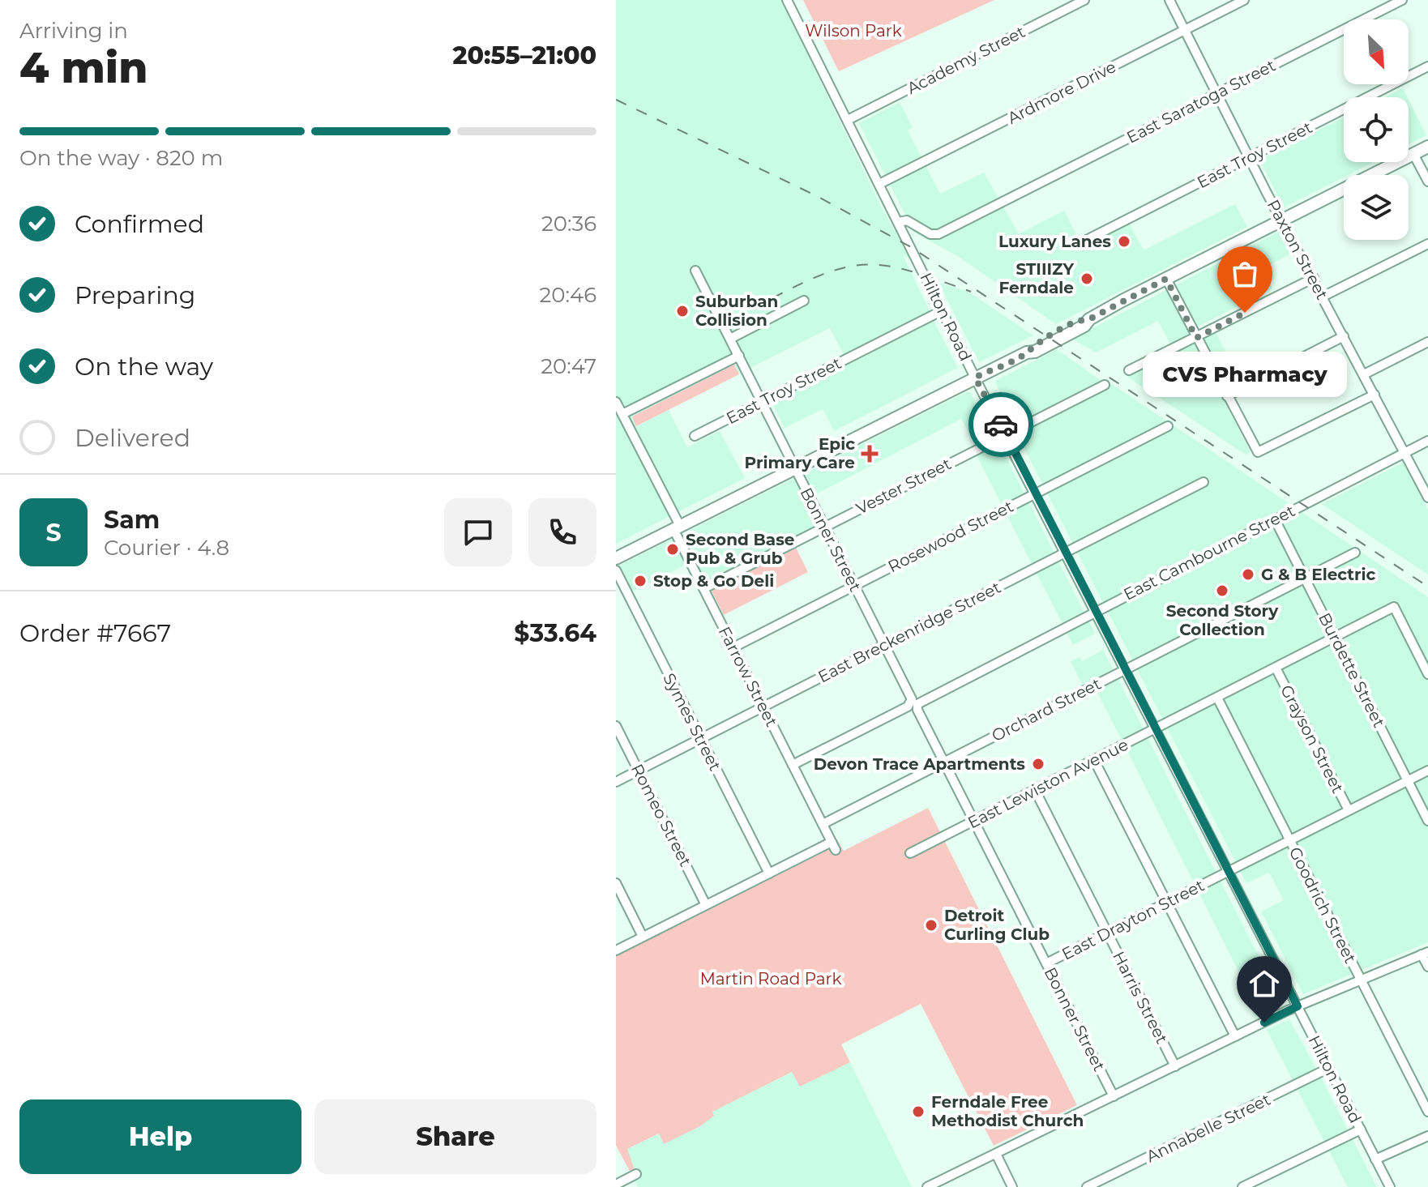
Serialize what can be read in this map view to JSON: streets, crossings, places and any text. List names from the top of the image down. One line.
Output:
{"streets":{"street":["Academy Street","Ardmore Drive","East Saratoga Street","East Troy Street","Paxton Street","Hilton Road","Vester Street","Rosewood Street","Bonner Street","East Cambourne Street","East Breckenridge Street","Burdette Street","Farrow Street","Orchard Street","Symes Street","Grayson Street","East Lewiston Avenue","Romeo Street","Goodrich Street","East Drayton Street","Harris Street","Annabelle Street"]},"crossings":[["Academy Street","Hilton Road"],["Ardmore Drive","Paxton Street"],["Ardmore Drive","Hilton Road"],["East Saratoga Street","Paxton Street"],["East Saratoga Street","Hilton Road"],["East Troy Street","Paxton Street"],["East Troy Street","Hilton Road"],["East Troy Street","Bonner Street"],["Paxton Street","East Cambourne Street"],["Hilton Road","Vester Street"],["Hilton Road","Rosewood Street"],["Hilton Road","East Cambourne Street"],["Hilton Road","East Breckenridge Street"],["Hilton Road","Orchard Street"],["Hilton Road","East Lewiston Avenue"],["Hilton Road","East Drayton Street"],["Hilton Road","Annabelle Street"],["Vester Street","Bonner Street"],["Vester Street","Farrow Street"],["Rosewood Street","Bonner Street"],["Rosewood Street","Farrow Street"],["Bonner Street","East Cambourne Street"],["Bonner Street","East Breckenridge Street"],["Bonner Street","Farrow Street"],["Bonner Street","Orchard Street"],["Bonner Street","East Lewiston Avenue"],["Bonner Street","East Drayton Street"],["East Cambourne Street","Burdette Street"],["East Breckenridge Street","Farrow Street"],["East Breckenridge Street","Symes Street"],["East Breckenridge Street","Romeo Street"],["Burdette Street","Orchard Street"],["Burdette Street","East Lewiston Avenue"],["Burdette Street","East Drayton Street"],["Farrow Street","Orchard Street"],["Farrow Street","Symes Street"],["Grayson Street","East Lewiston Avenue"],["Grayson Street","East Drayton Street"],["East Lewiston Avenue","Goodrich Street"],["East Lewiston Avenue","Harris Street"],["Goodrich Street","East Drayton Street"],["East Drayton Street","Harris Street"]],"parks":["Wilson Park","Martin Road Park"],"places":{"other":["Luxury Lanes","STIIIZY Ferndale","Suburban Collision","CVS Pharmacy","Second Base Pub & Grub","G & B Electric","Stop & Go Deli","Second Story Collection","Devon Trace Apartments","Detroit Curling Club","Ferndale Free Methodist Church"],"health":["Epic Primary Care"]},"north":"bottom right","page":{"heading":["4 min","Arriving in","20:55–21:00"],"panel":["Sam","Courier · 4.8","Order #7667","$33.64"],"bar":"On the way · 820 m","list":[["Confirmed","20:36"],["Preparing","20:46"],["On the way","20:47"],"Delivered"],"bubble":"CVS Pharmacy","round":"S","buttons":["Help","Share"]}}
